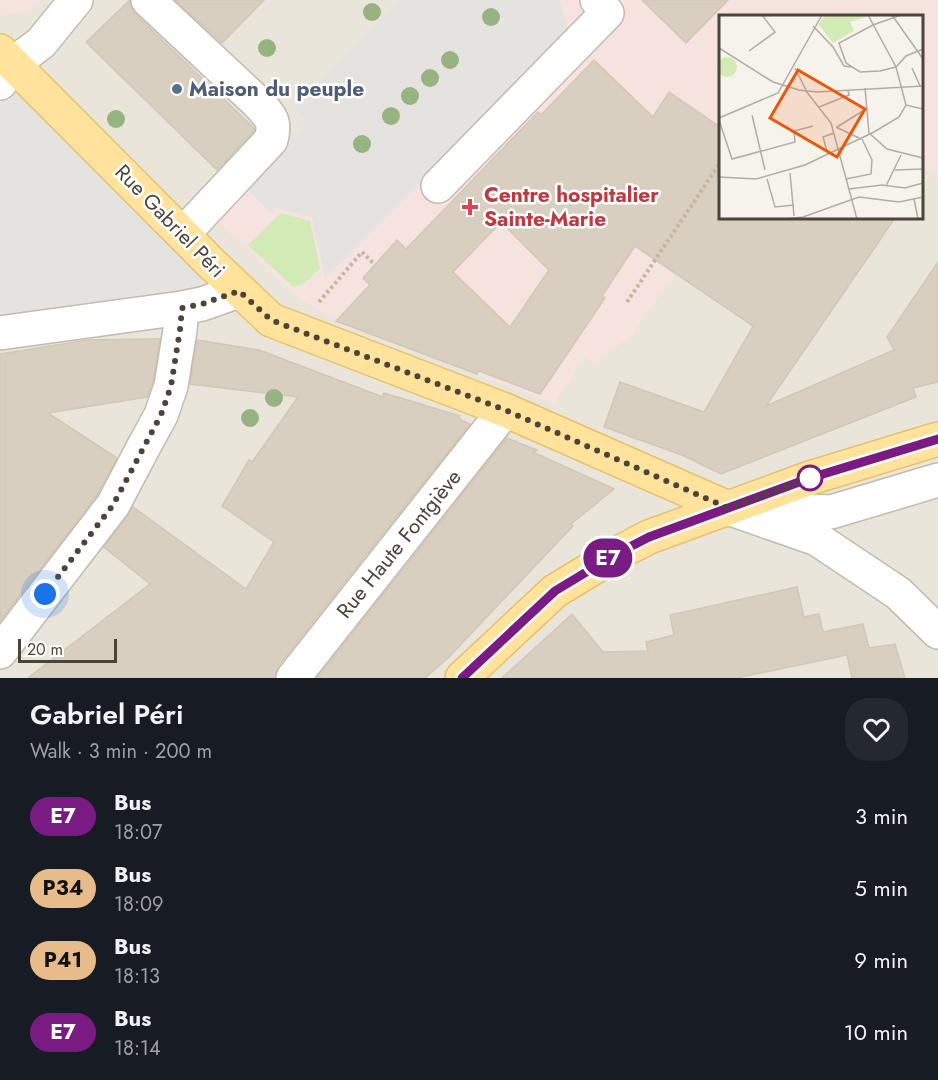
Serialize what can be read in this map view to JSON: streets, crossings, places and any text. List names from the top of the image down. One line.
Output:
{"streets":{"main road":["Rue Gabriel Péri"],"street":["Rue Haute Fontgiève"]},"crossings":[["Rue Gabriel Péri","Rue Haute Fontgiève"]],"places":{"other":["Maison du peuple"],"health":["Centre hospitalier Sainte-Marie"]},"lines":["bus line E7"],"scale_bar":"20 m","page":{"on_map":"E7","scale":"20 m","heading":["Gabriel Péri","Walk · 3 min · 200 m"],"list":[{"mark":"E7","name":"Bus","note":"18:07","value":"3 min"},{"mark":"P34","name":"Bus","note":"18:09","value":"5 min"},{"mark":"P41","name":"Bus","note":"18:13","value":"9 min"},{"mark":"E7","name":"Bus","note":"18:14","value":"10 min"}]}}
